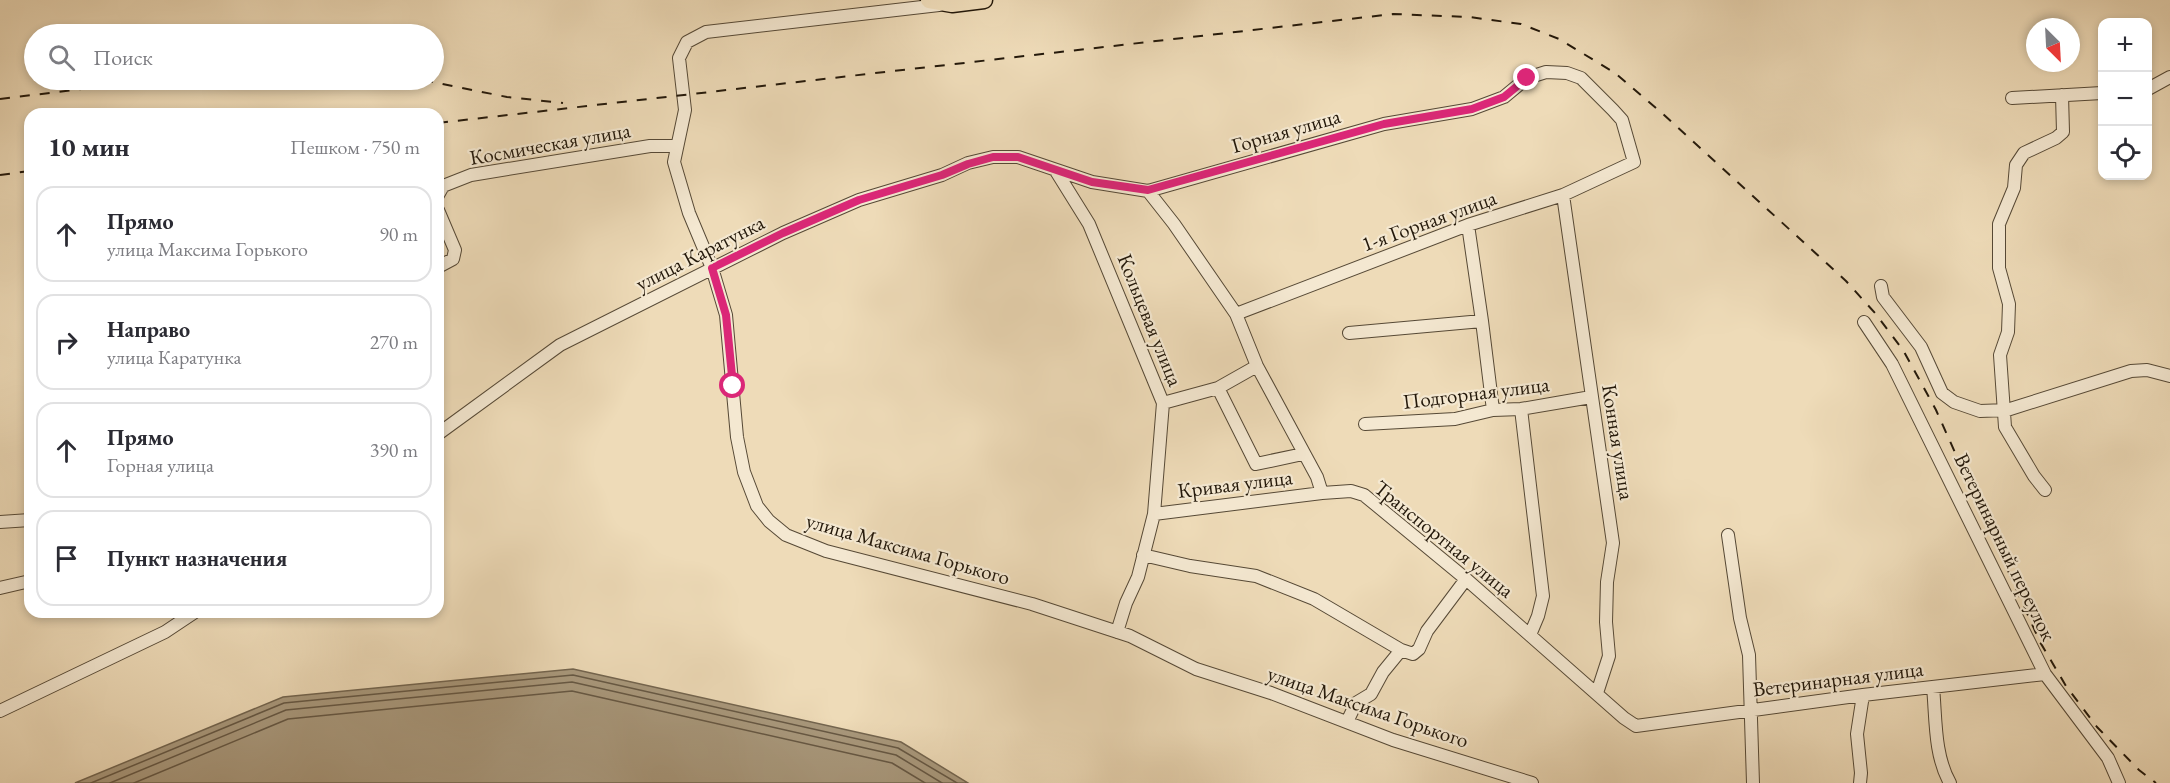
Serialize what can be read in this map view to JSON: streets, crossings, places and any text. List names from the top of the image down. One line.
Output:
{"streets":{"street":["Горная улица","Космическая улица","1-я Горная улица","улица Каратунка","Кольцевая улица","Подгорная улица","Конная улица","Кривая улица","Транспортная улица","Ветеринарный переулок","улица Максима Горького","Ветеринарная улица"]},"crossings":[["Горная улица","1-я Горная улица"],["Горная улица","улица Каратунка"],["Горная улица","Кольцевая улица"],["Космическая улица","улица Максима Горького"],["1-я Горная улица","Конная улица"],["улица Каратунка","улица Максима Горького"],["Кольцевая улица","Кривая улица"],["Кольцевая улица","улица Максима Горького"],["Подгорная улица","Конная улица"],["Конная улица","Транспортная улица"],["Кривая улица","Транспортная улица"],["Транспортная улица","Ветеринарная улица"],["Ветеринарный переулок","Ветеринарная улица"]],"north":"bottom right","page":{"map_buttons":["+","−"],"search":"Поиск","heading":["10 мин","Пешком · 750 m"],"list":[["Прямо","улица Максима Горького","90 m"],["Направо","улица Каратунка","270 m"],["Прямо","Горная улица","390 m"],"Пункт назначения"]}}
